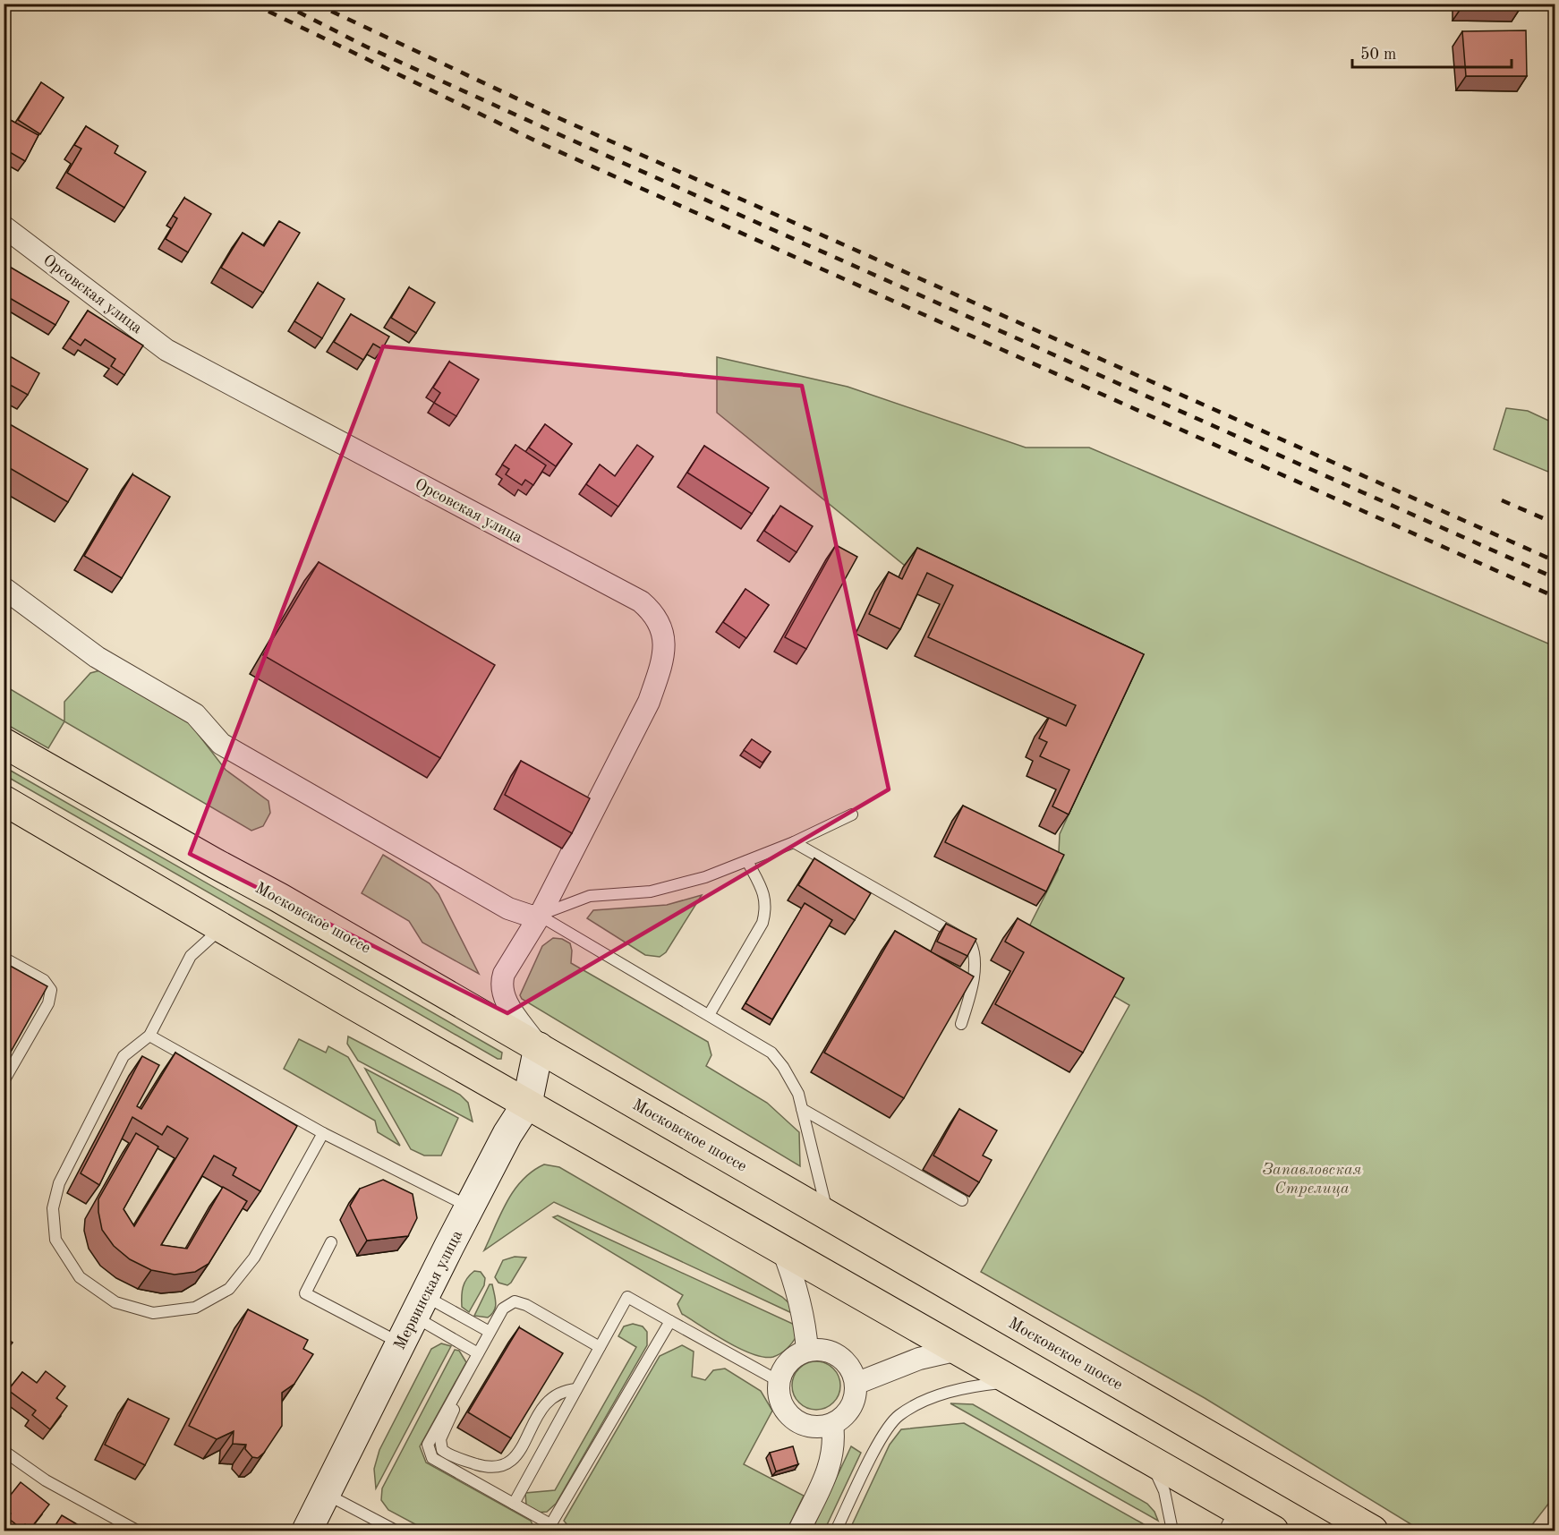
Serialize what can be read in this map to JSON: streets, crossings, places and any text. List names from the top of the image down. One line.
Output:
{"streets":{"main road":["Московское шоссе"],"street":["Орсовская улица","Мервинская улица"]},"crossings":[["Орсовская улица","Московское шоссе"],["Орсовская улица","Мервинская улица"],["Московское шоссе","Мервинская улица"]],"parks":["Запавловская Стрелица"],"scale_bar":"50 m"}
